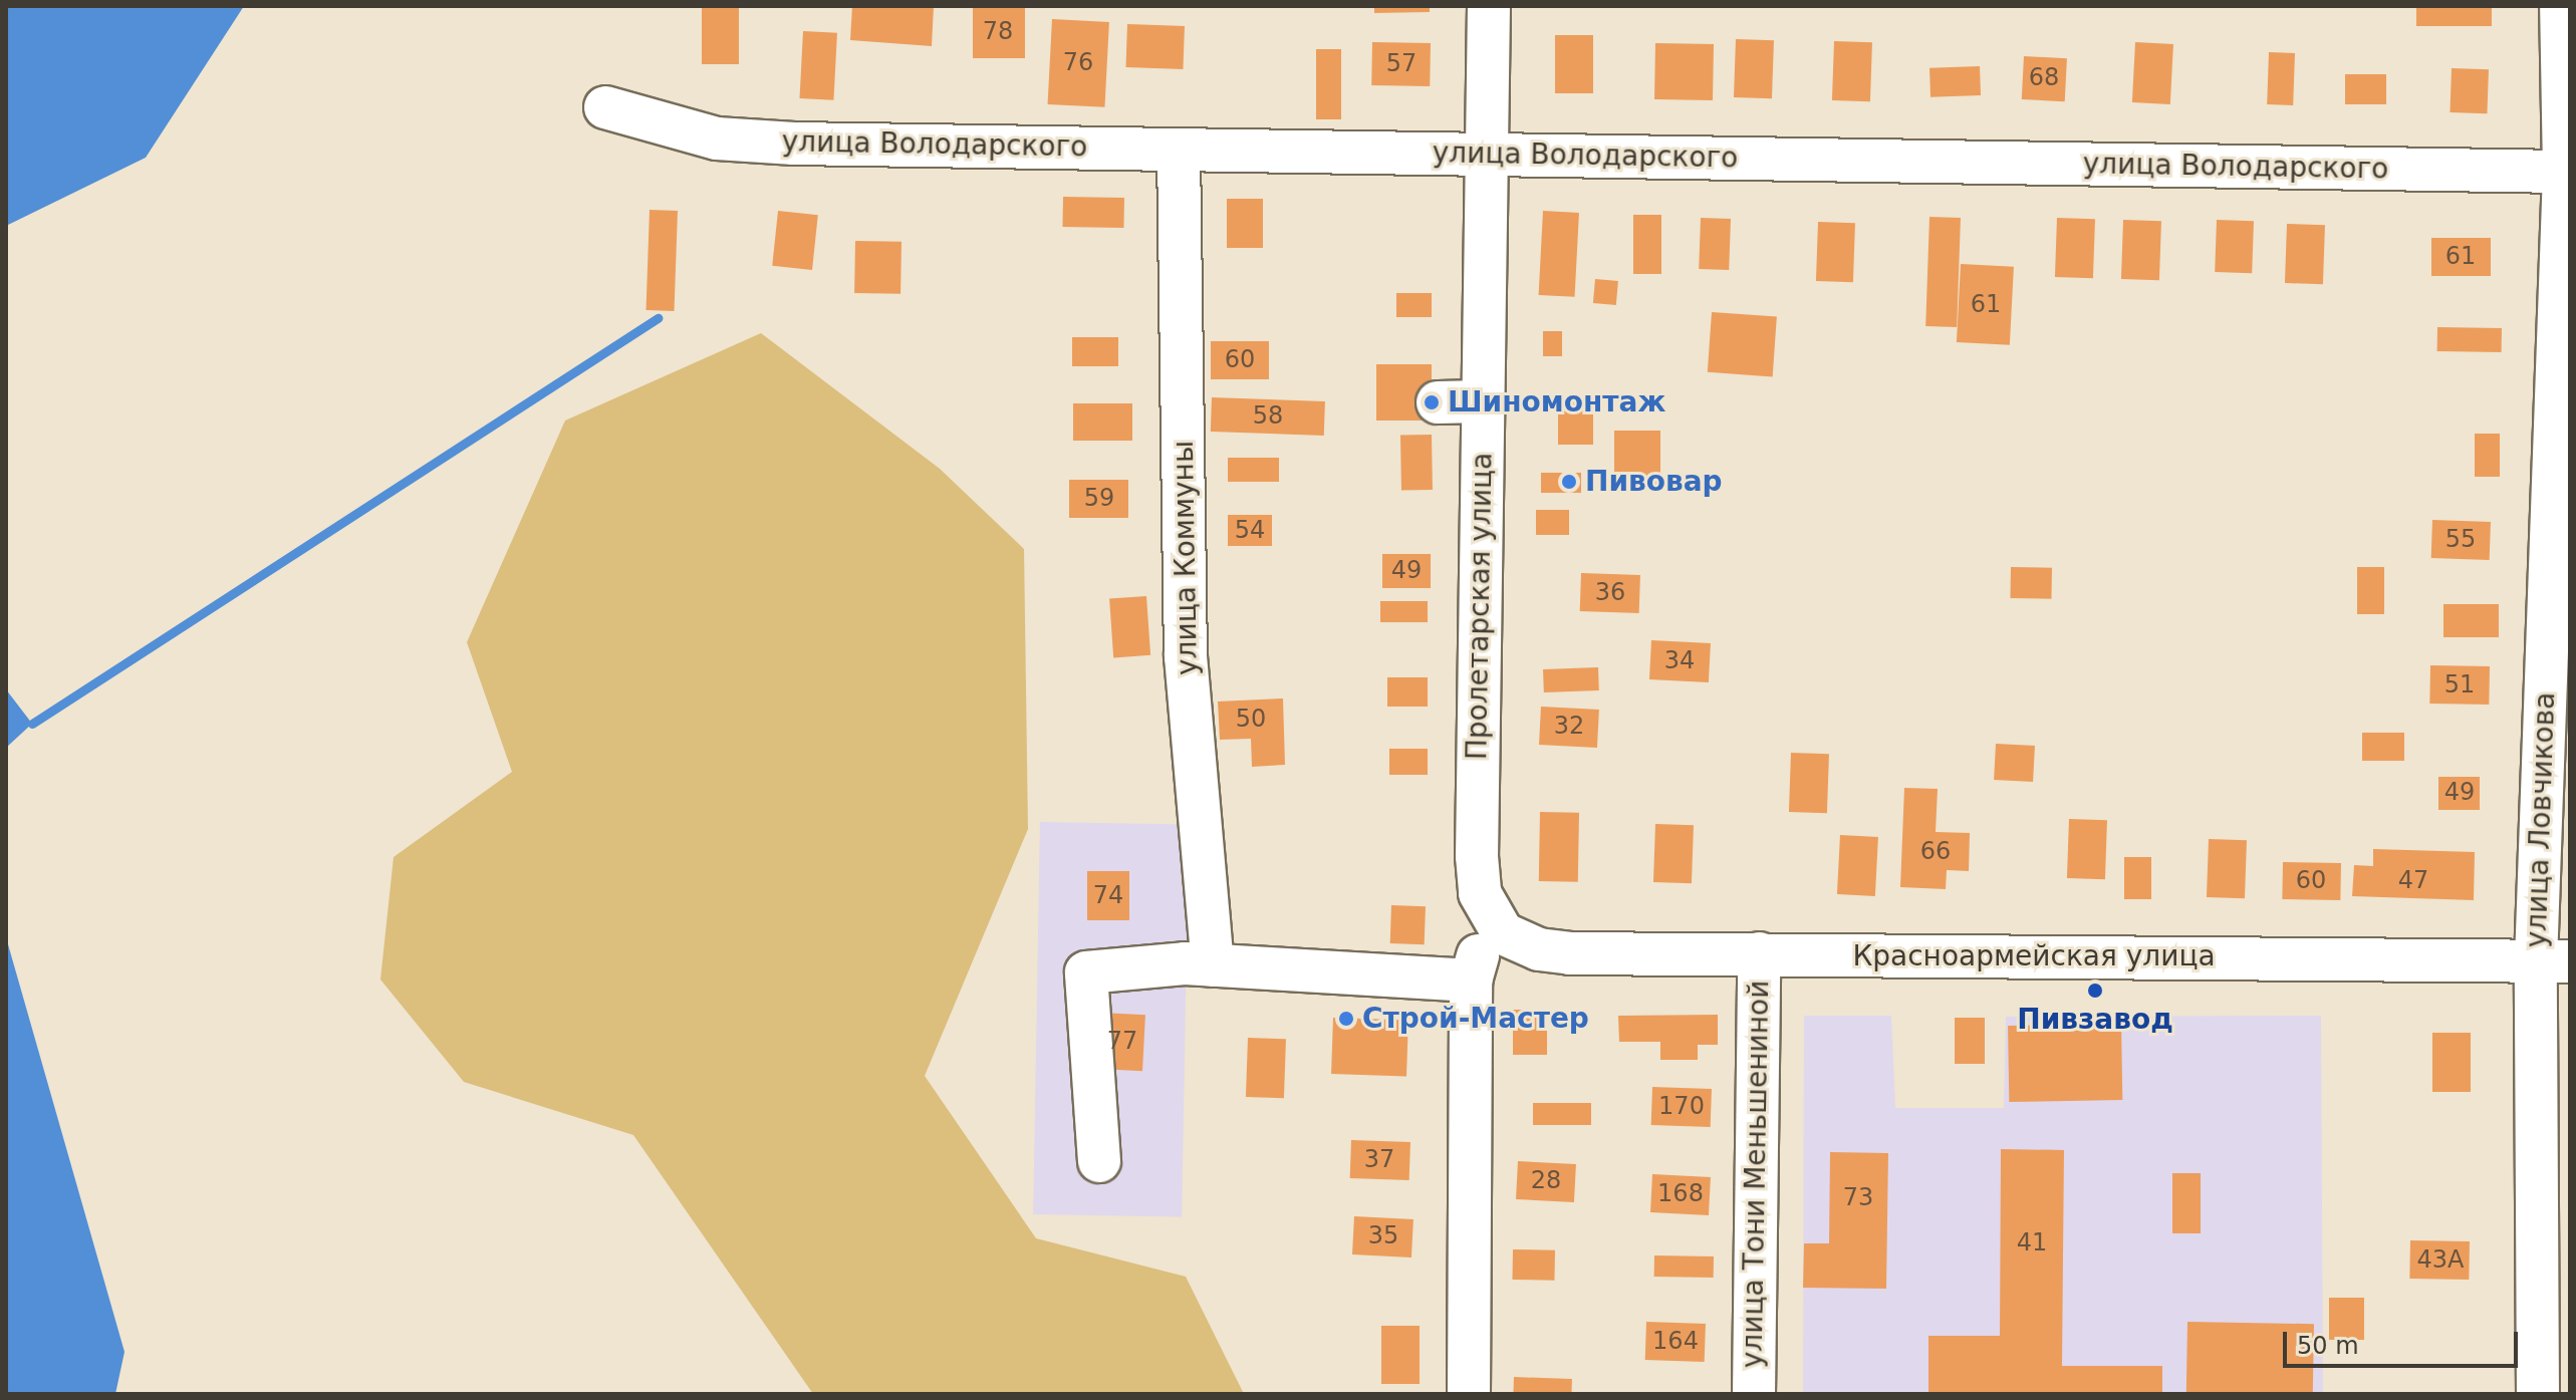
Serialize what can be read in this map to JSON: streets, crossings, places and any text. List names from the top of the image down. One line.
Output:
{"streets":{"street":["улица Володарского","улица Коммуны","Пролетарская улица","улица Ловчикова","Красноармейская улица","улица Тони Меньшениной"]},"crossings":[["улица Володарского","улица Коммуны"],["улица Володарского","Пролетарская улица"],["улица Володарского","улица Ловчикова"],["Пролетарская улица","Красноармейская улица"],["улица Ловчикова","Красноармейская улица"],["Красноармейская улица","улица Тони Меньшениной"]],"places":["Шиномонтаж","Пивовар","Пивзавод","Строй-Мастер"],"house_numbers":["78","76","57","68","61","61","60","58","59","54","55","49","36","34","51","50","32","49","66","60","47","74","77","170","37","28","168","73","35","41","43А","164"],"scale_bar":"50 m"}
